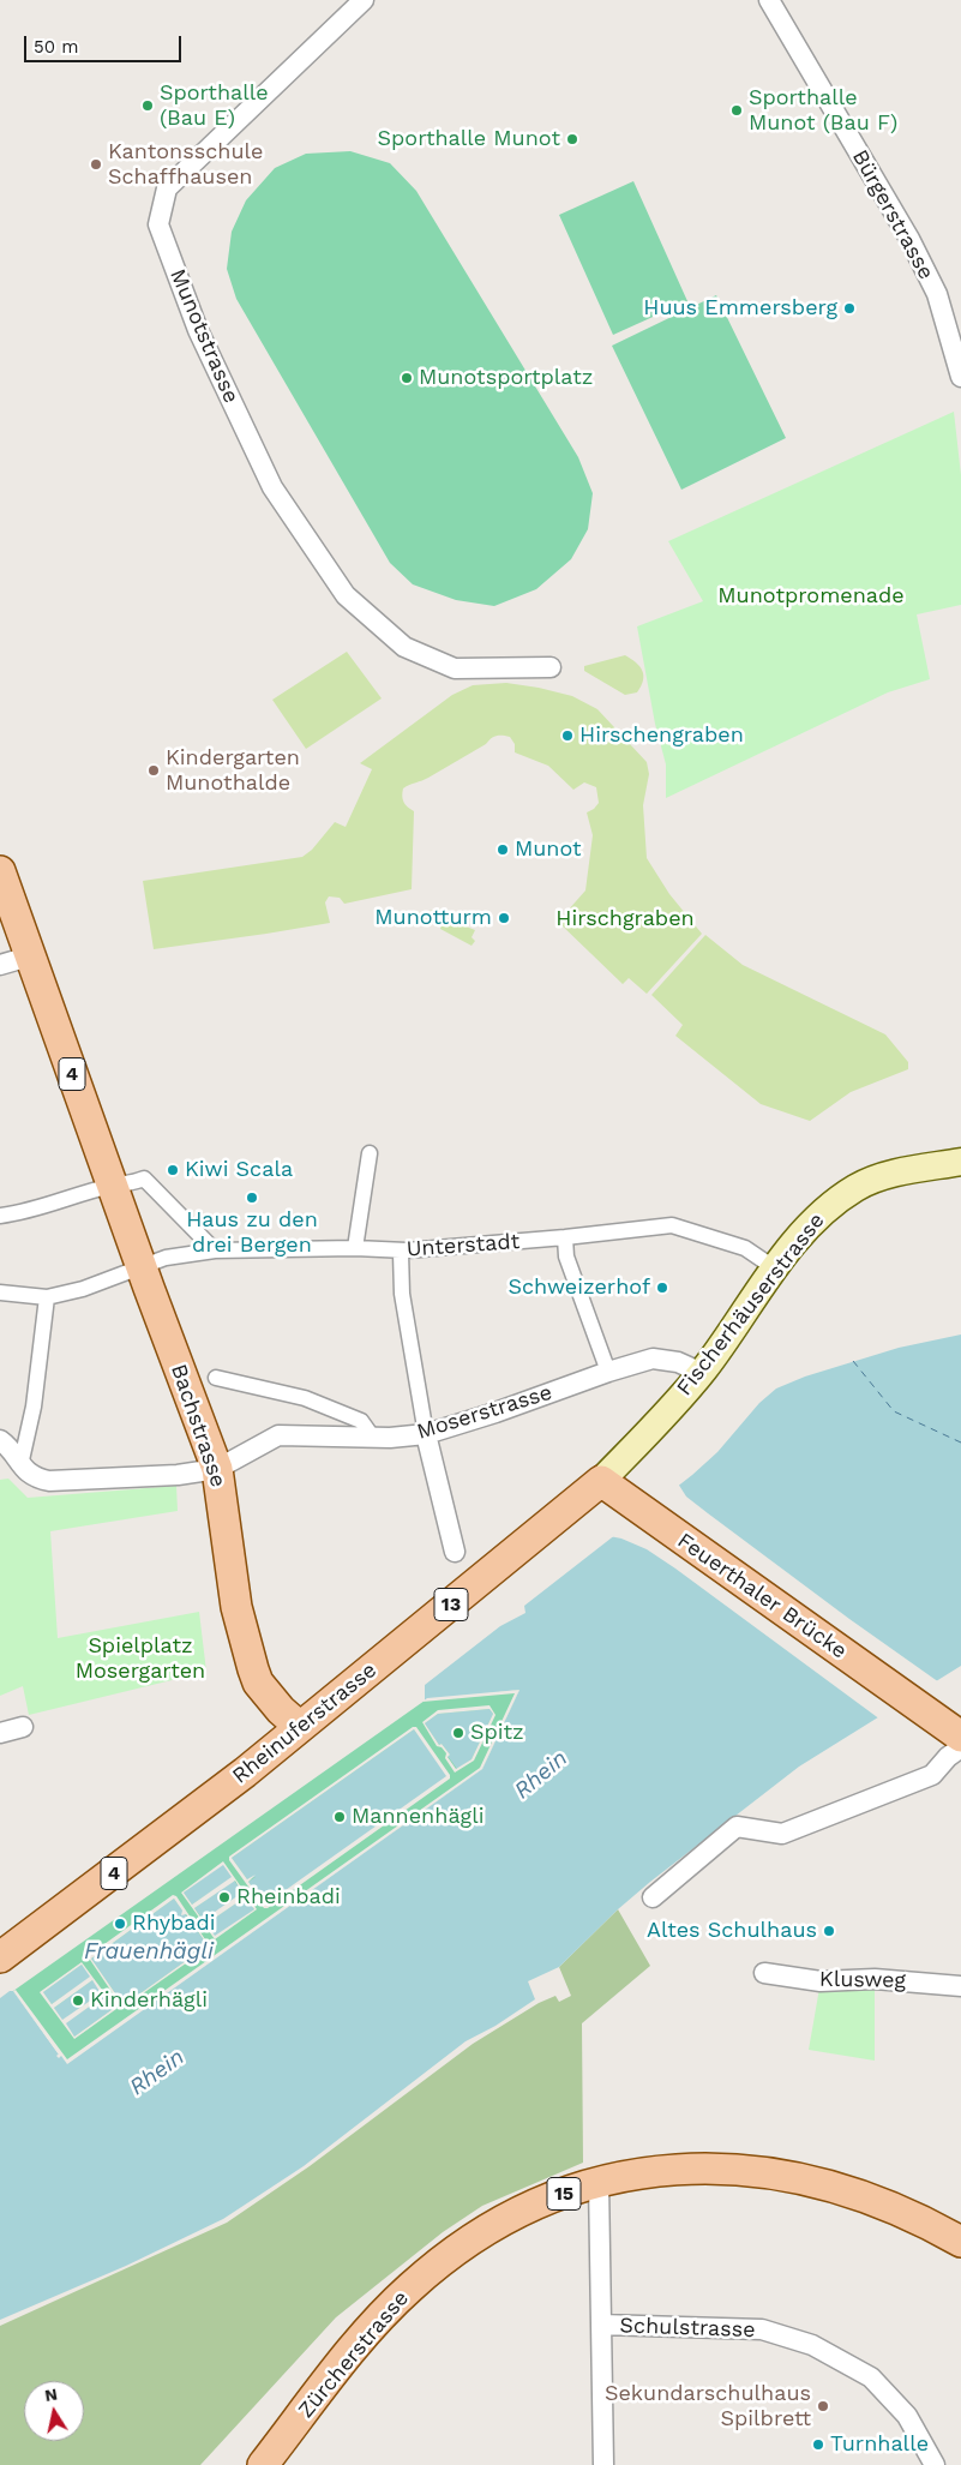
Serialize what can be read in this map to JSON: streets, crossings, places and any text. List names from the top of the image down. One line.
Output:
{"streets":{"main road":["4","Fischerhäuserstrasse","Bachstrasse","Feuerthaler Brücke","13","Rheinuferstrasse","15","Zürcherstrasse"],"street":["Bürgerstrasse","Munotstrasse","Unterstadt","Moserstrasse","Klusweg","Schulstrasse"]},"crossings":[["Unterstadt","Fischerhäuserstrasse"],["Unterstadt","Bachstrasse"],["Fischerhäuserstrasse","Moserstrasse"],["Fischerhäuserstrasse","Feuerthaler Brücke"],["Fischerhäuserstrasse","Rheinuferstrasse"],["Moserstrasse","Bachstrasse"],["Bachstrasse","Rheinuferstrasse"],["Feuerthaler Brücke","Rheinuferstrasse"]],"water":["Rhein","Frauenhägli"],"parks":["Munotpromenade","Hirschgraben","Spielplatz Mosergarten"],"places":["Sporthalle (Bau E)","Sporthalle Munot (Bau F)","Sporthalle Munot","Kantonsschule Schaffhausen","Huus Emmersberg","Munotsportplatz","Hirschengraben","Kindergarten Munothalde","Munot","Munotturm","Kiwi Scala","Haus zu den drei Bergen","Schweizerhof","Spitz","Mannenhägli","Rheinbadi","Rhybadi","Altes Schulhaus","Kinderhägli","Sekundarschulhaus Spilbrett","Turnhalle"],"scale_bar":"50 m","north":"top"}
